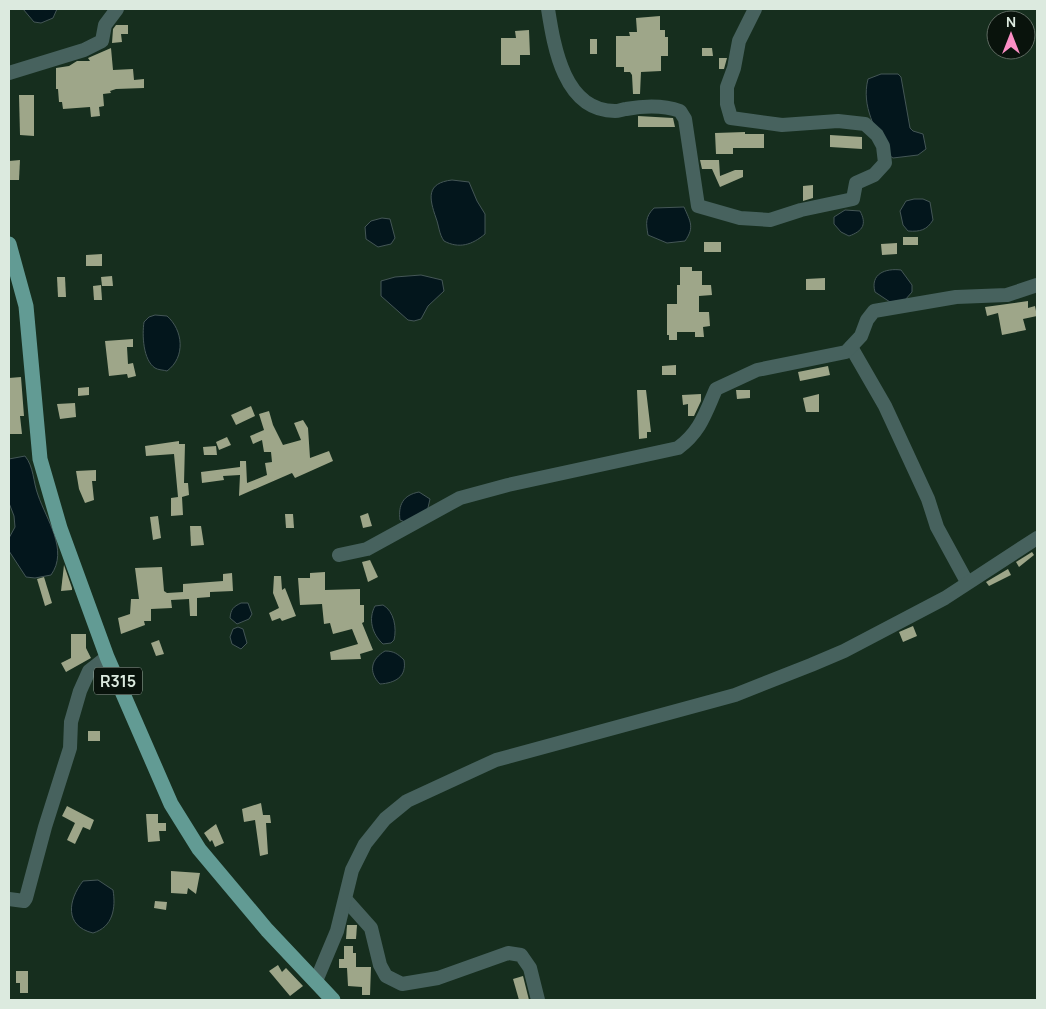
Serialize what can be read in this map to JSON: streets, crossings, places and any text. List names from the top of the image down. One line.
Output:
{"streets":{"main road":["R315"]},"north":"top"}
